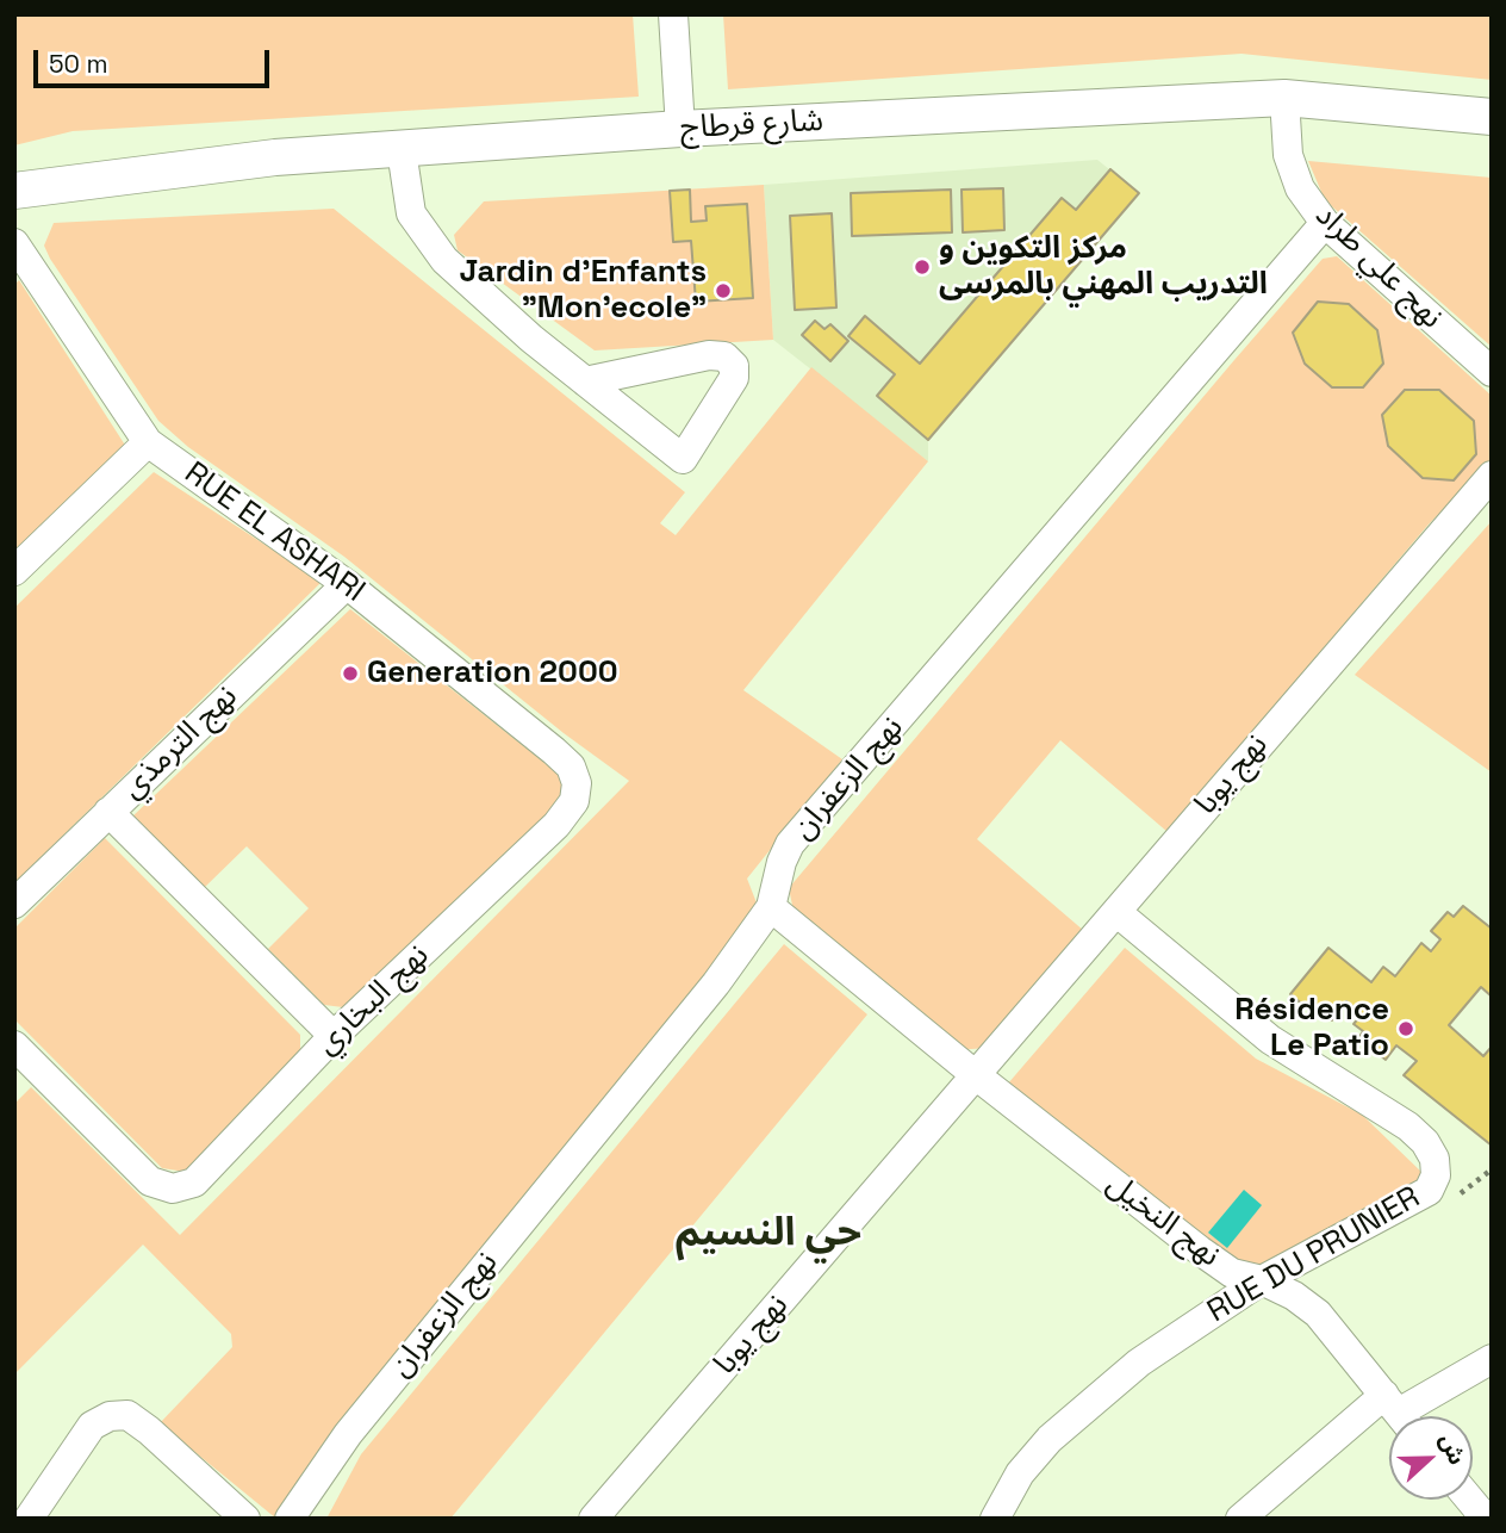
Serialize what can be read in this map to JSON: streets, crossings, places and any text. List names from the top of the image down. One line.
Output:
{"streets":{"street":["شارع قرطاج","نهج علي طراد","RUE EL ASHARI","نهج الترمذي","نهج يوبا","نهج الزعفران","نهج البخاري","نهج النخيل","RUE DU PRUNIER"]},"crossings":[["شارع قرطاج","نهج علي طراد"],["نهج علي طراد","نهج الزعفران"],["RUE EL ASHARI","نهج الترمذي"],["RUE EL ASHARI","نهج البخاري"],["نهج يوبا","نهج النخيل"],["نهج يوبا","RUE DU PRUNIER"],["نهج النخيل","RUE DU PRUNIER"]],"districts":["حي النسيم"],"places":["مركز التكوين و التدريب المهني بالمرسى","Jardin d'Enfants \"Mon'ecole\"","Generation 2000","Résidence Le Patio"],"scale_bar":"50 m","north":"right"}
